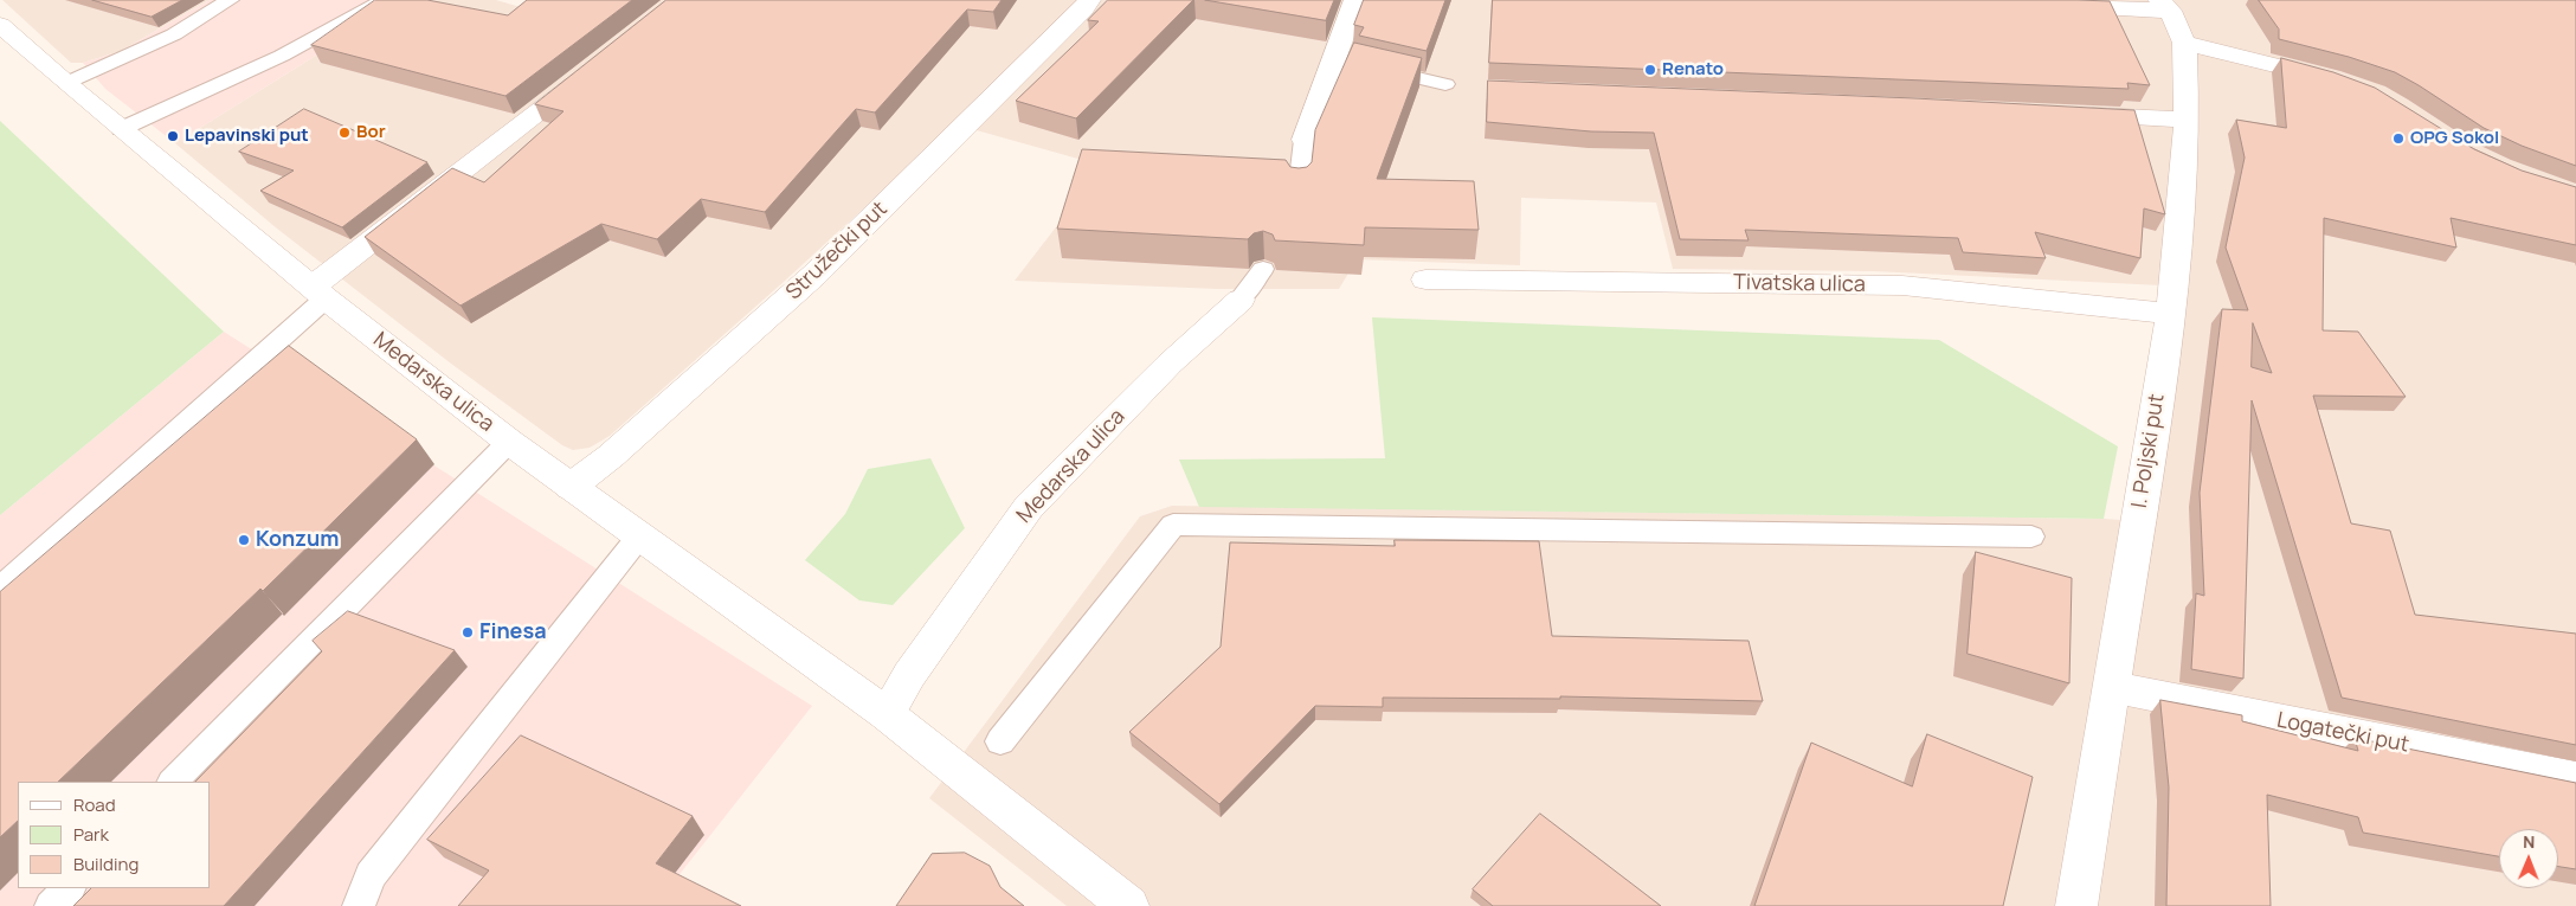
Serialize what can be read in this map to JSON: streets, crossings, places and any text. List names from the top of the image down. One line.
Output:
{"streets":{"street":["Stružečki put","Tivatska ulica","Medarska ulica","I. Poljski put","Logatečki put"]},"crossings":[["Stružečki put","Medarska ulica"],["Tivatska ulica","I. Poljski put"],["I. Poljski put","Logatečki put"]],"places":["Renato","Bor","Lepavinski put","OPG Sokol","Konzum","Finesa"],"legend":["Road","Park","Building"],"north":"top"}
